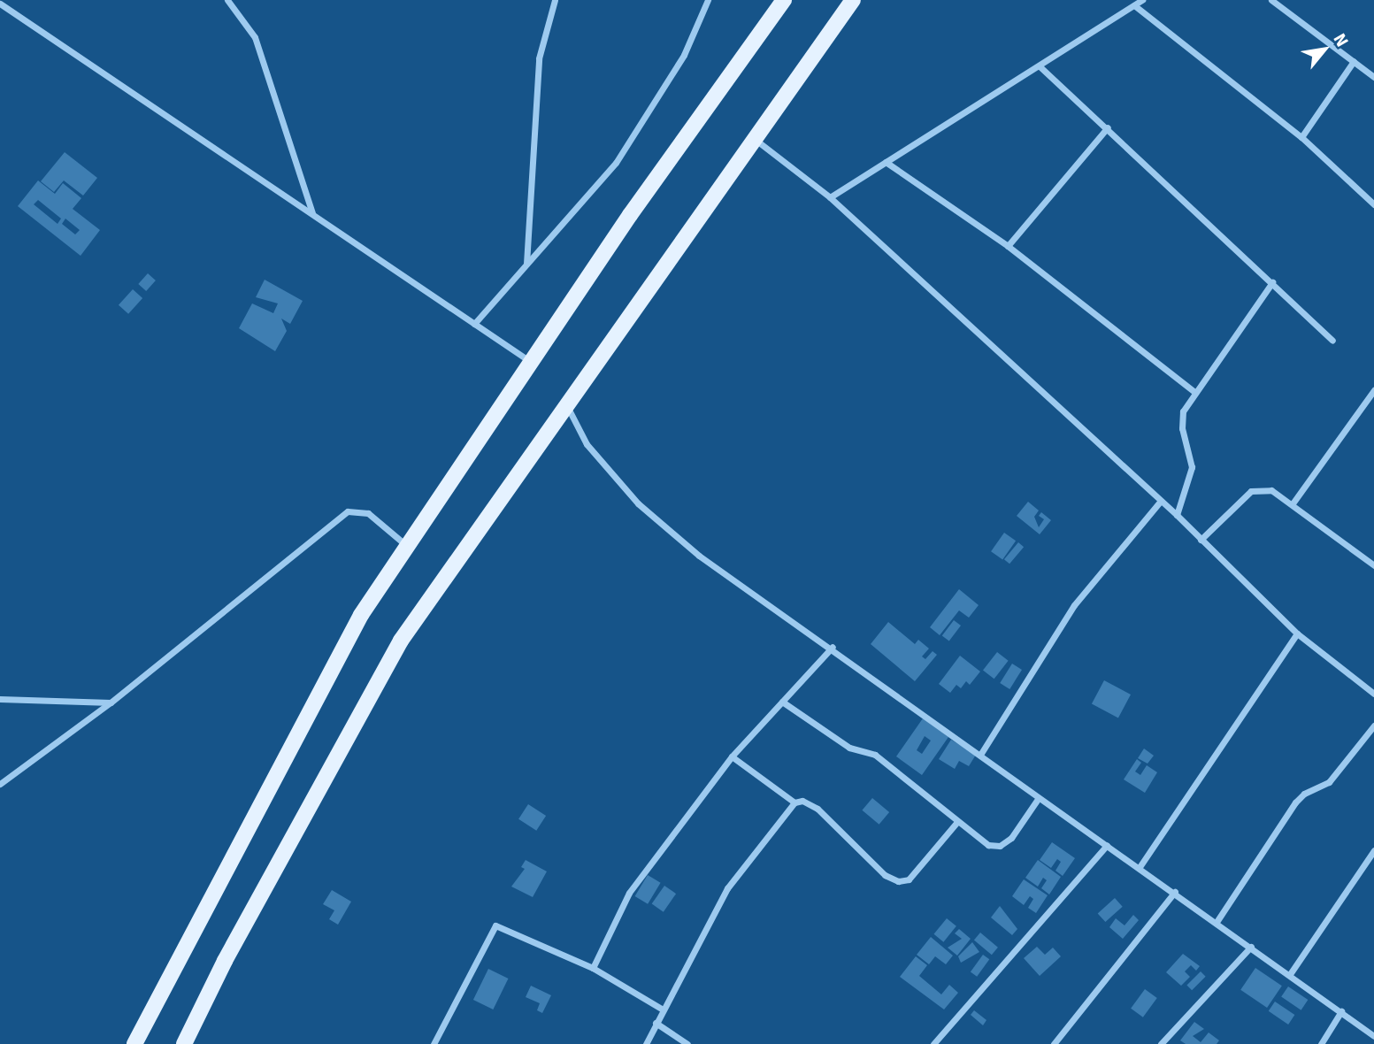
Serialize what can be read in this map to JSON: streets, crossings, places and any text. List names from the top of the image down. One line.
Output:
{"north":"top right"}
